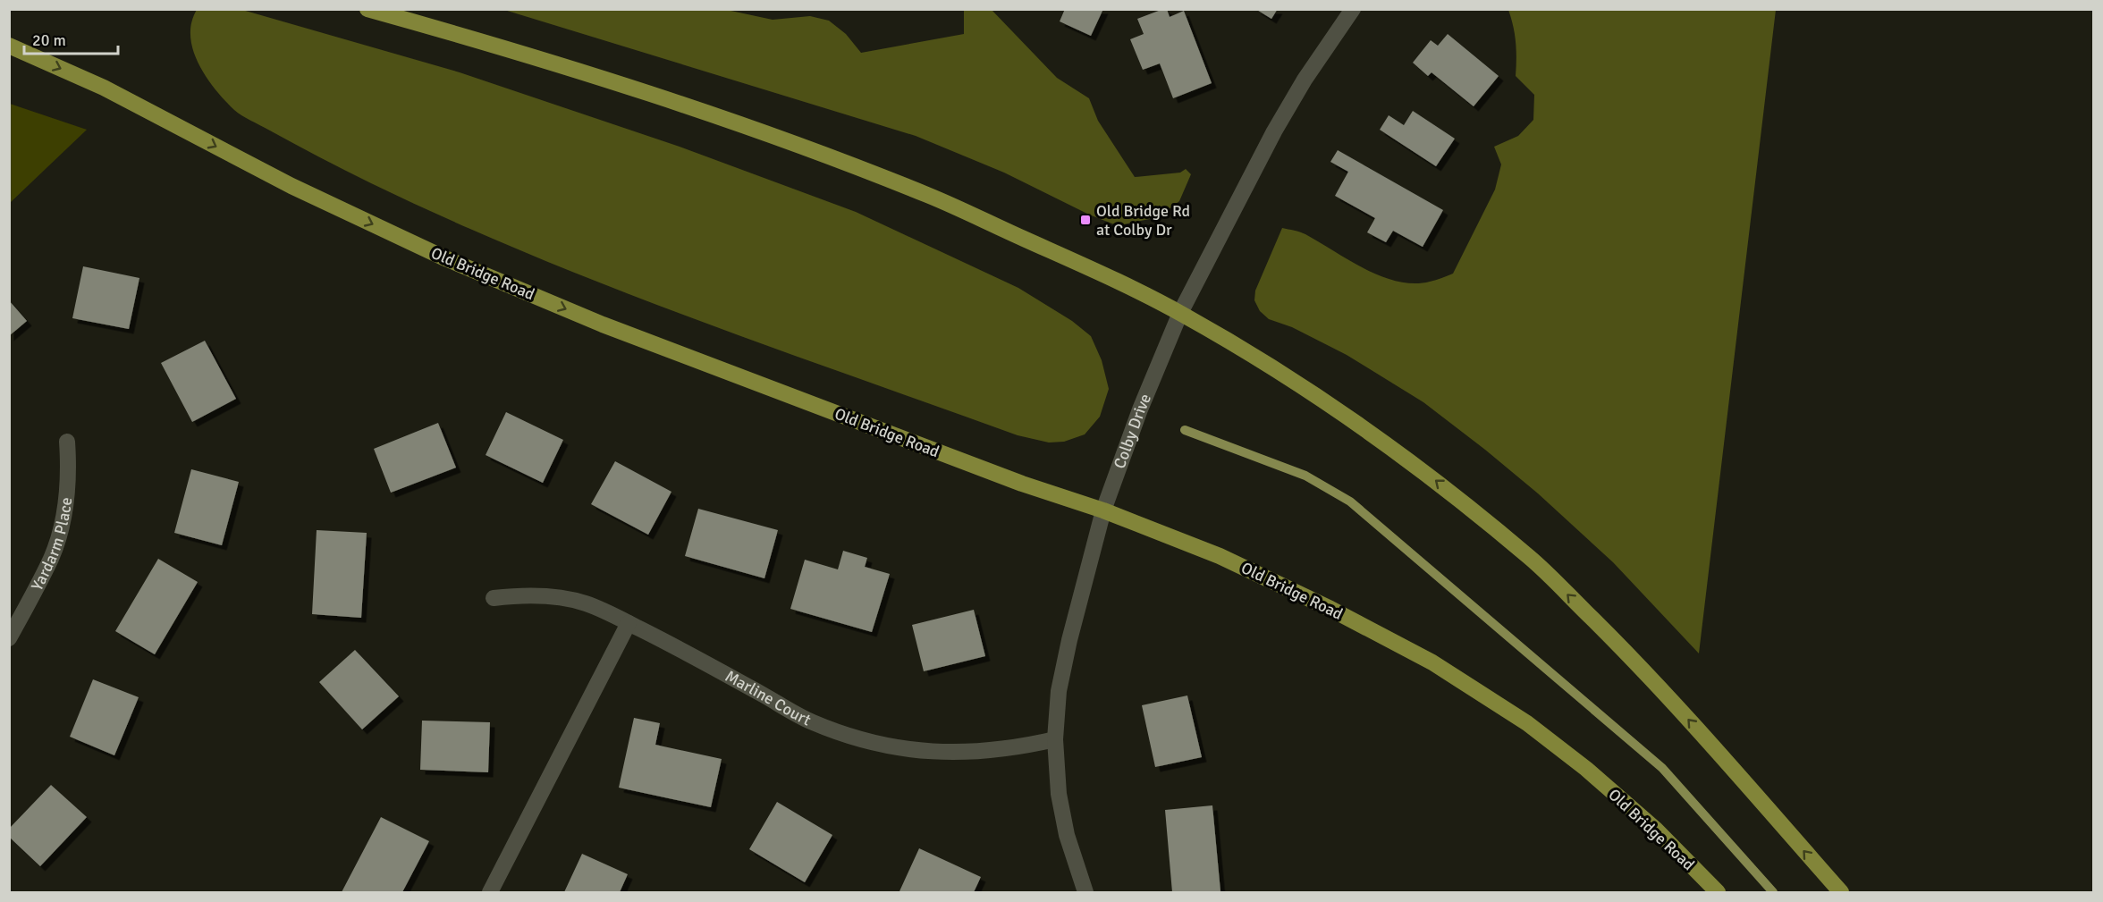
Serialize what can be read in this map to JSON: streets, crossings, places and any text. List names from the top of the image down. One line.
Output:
{"streets":{"main road":["Old Bridge Road"],"street":["Colby Drive","Yardarm Place","Marline Court"]},"crossings":[["Old Bridge Road","Colby Drive"],["Colby Drive","Marline Court"]],"one_way":["Old Bridge Road"],"places":{"transit":["Old Bridge Rd at Colby Dr"]},"scale_bar":"20 m"}
